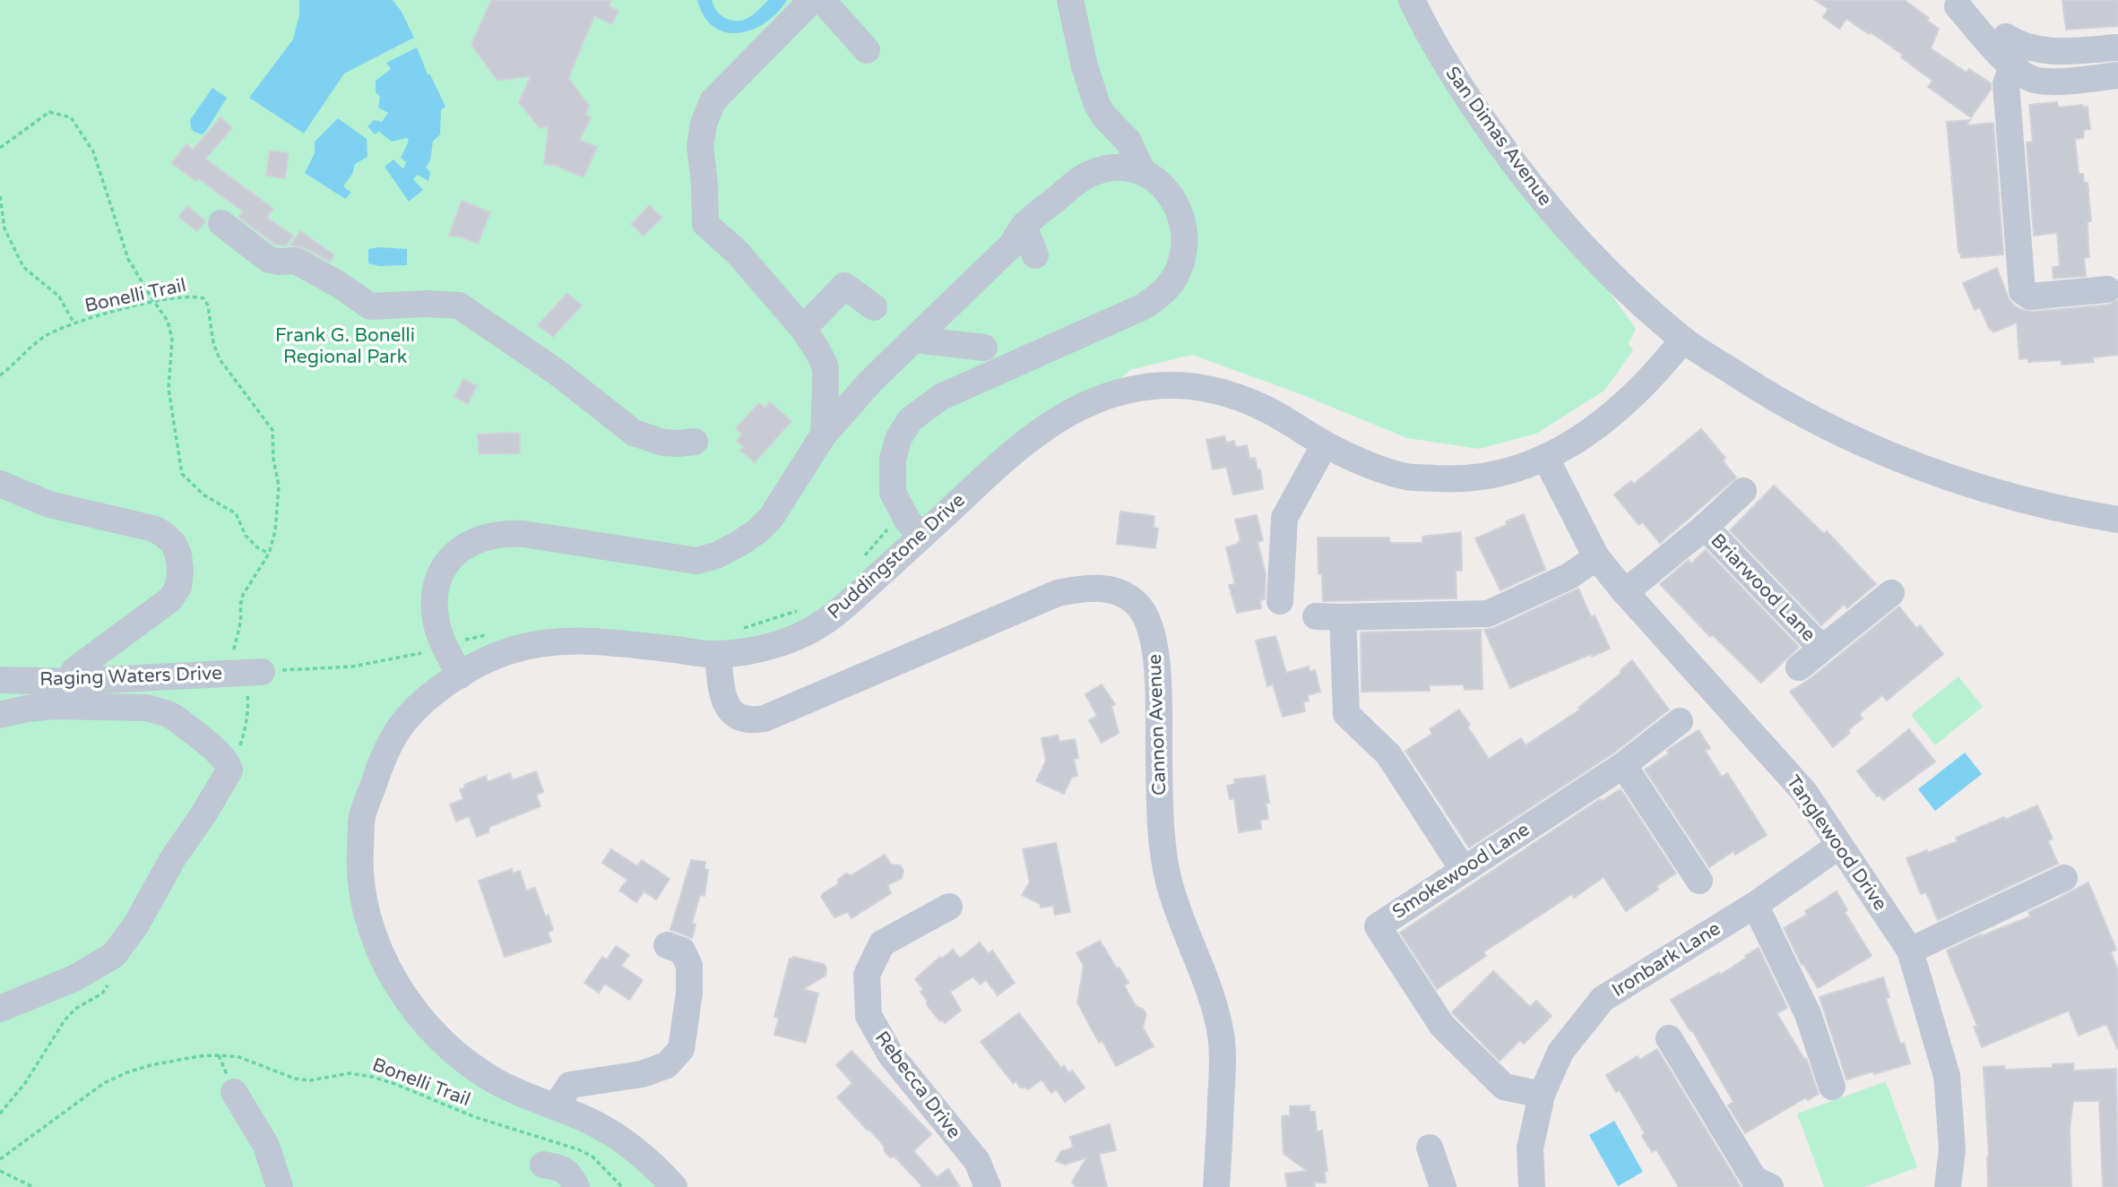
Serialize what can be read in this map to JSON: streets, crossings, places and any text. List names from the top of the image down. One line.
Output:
{"streets":{"street":["San Dimas Avenue","Puddingstone Drive","Briarwood Lane","Raging Waters Drive","Cannon Avenue","Tanglewood Drive","Smokewood Lane","Ironbark Lane","Rebecca Drive"],"path":["Bonelli Trail"]},"crossings":[["San Dimas Avenue","Puddingstone Drive"],["Puddingstone Drive","Cannon Avenue"],["Puddingstone Drive","Tanglewood Drive"],["Briarwood Lane","Tanglewood Drive"],["Tanglewood Drive","Ironbark Lane"],["Smokewood Lane","Ironbark Lane"]],"parks":["Frank G. Bonelli Regional Park"]}
